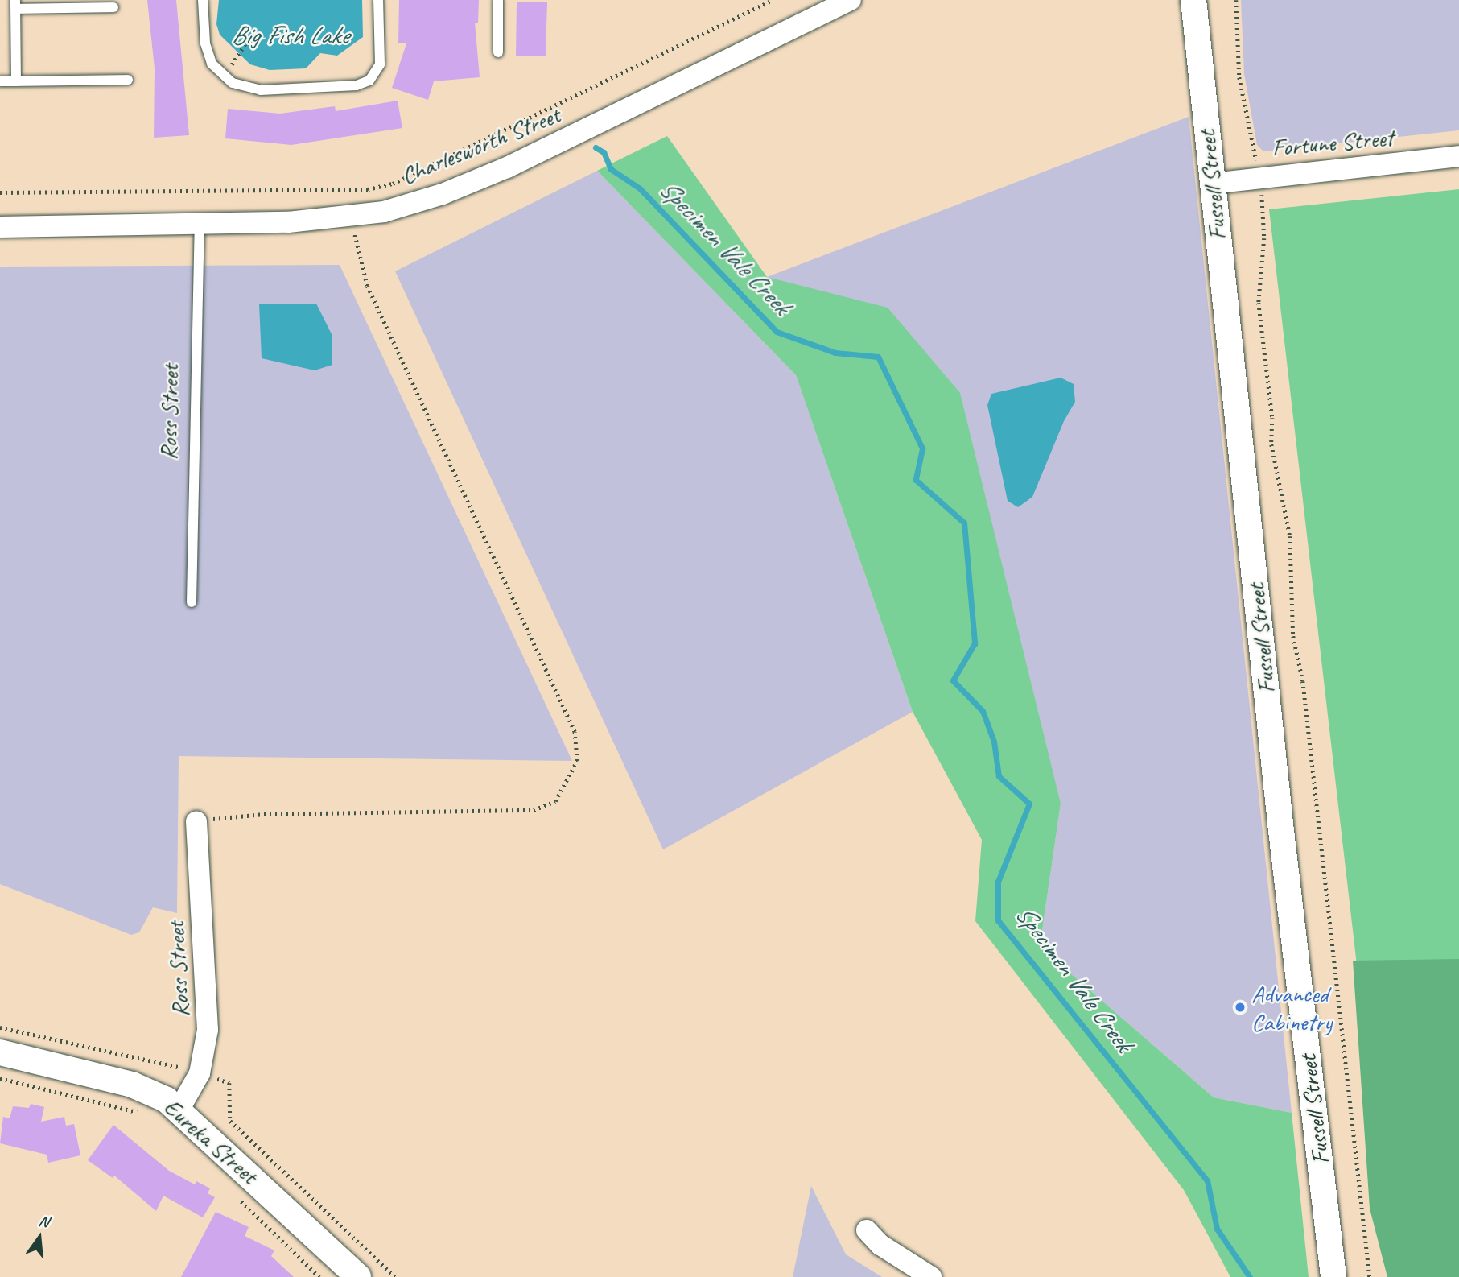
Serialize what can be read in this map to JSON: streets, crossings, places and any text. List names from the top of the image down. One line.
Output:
{"streets":{"street":["Fortune Street","Charlesworth Street","Fussell Street","Ross Street","Eureka Street"]},"crossings":[["Fortune Street","Fussell Street"],["Charlesworth Street","Ross Street"],["Ross Street","Eureka Street"]],"water":["Big Fish Lake","Specimen Vale Creek"],"places":["Advanced Cabinetry"],"north":"top"}
